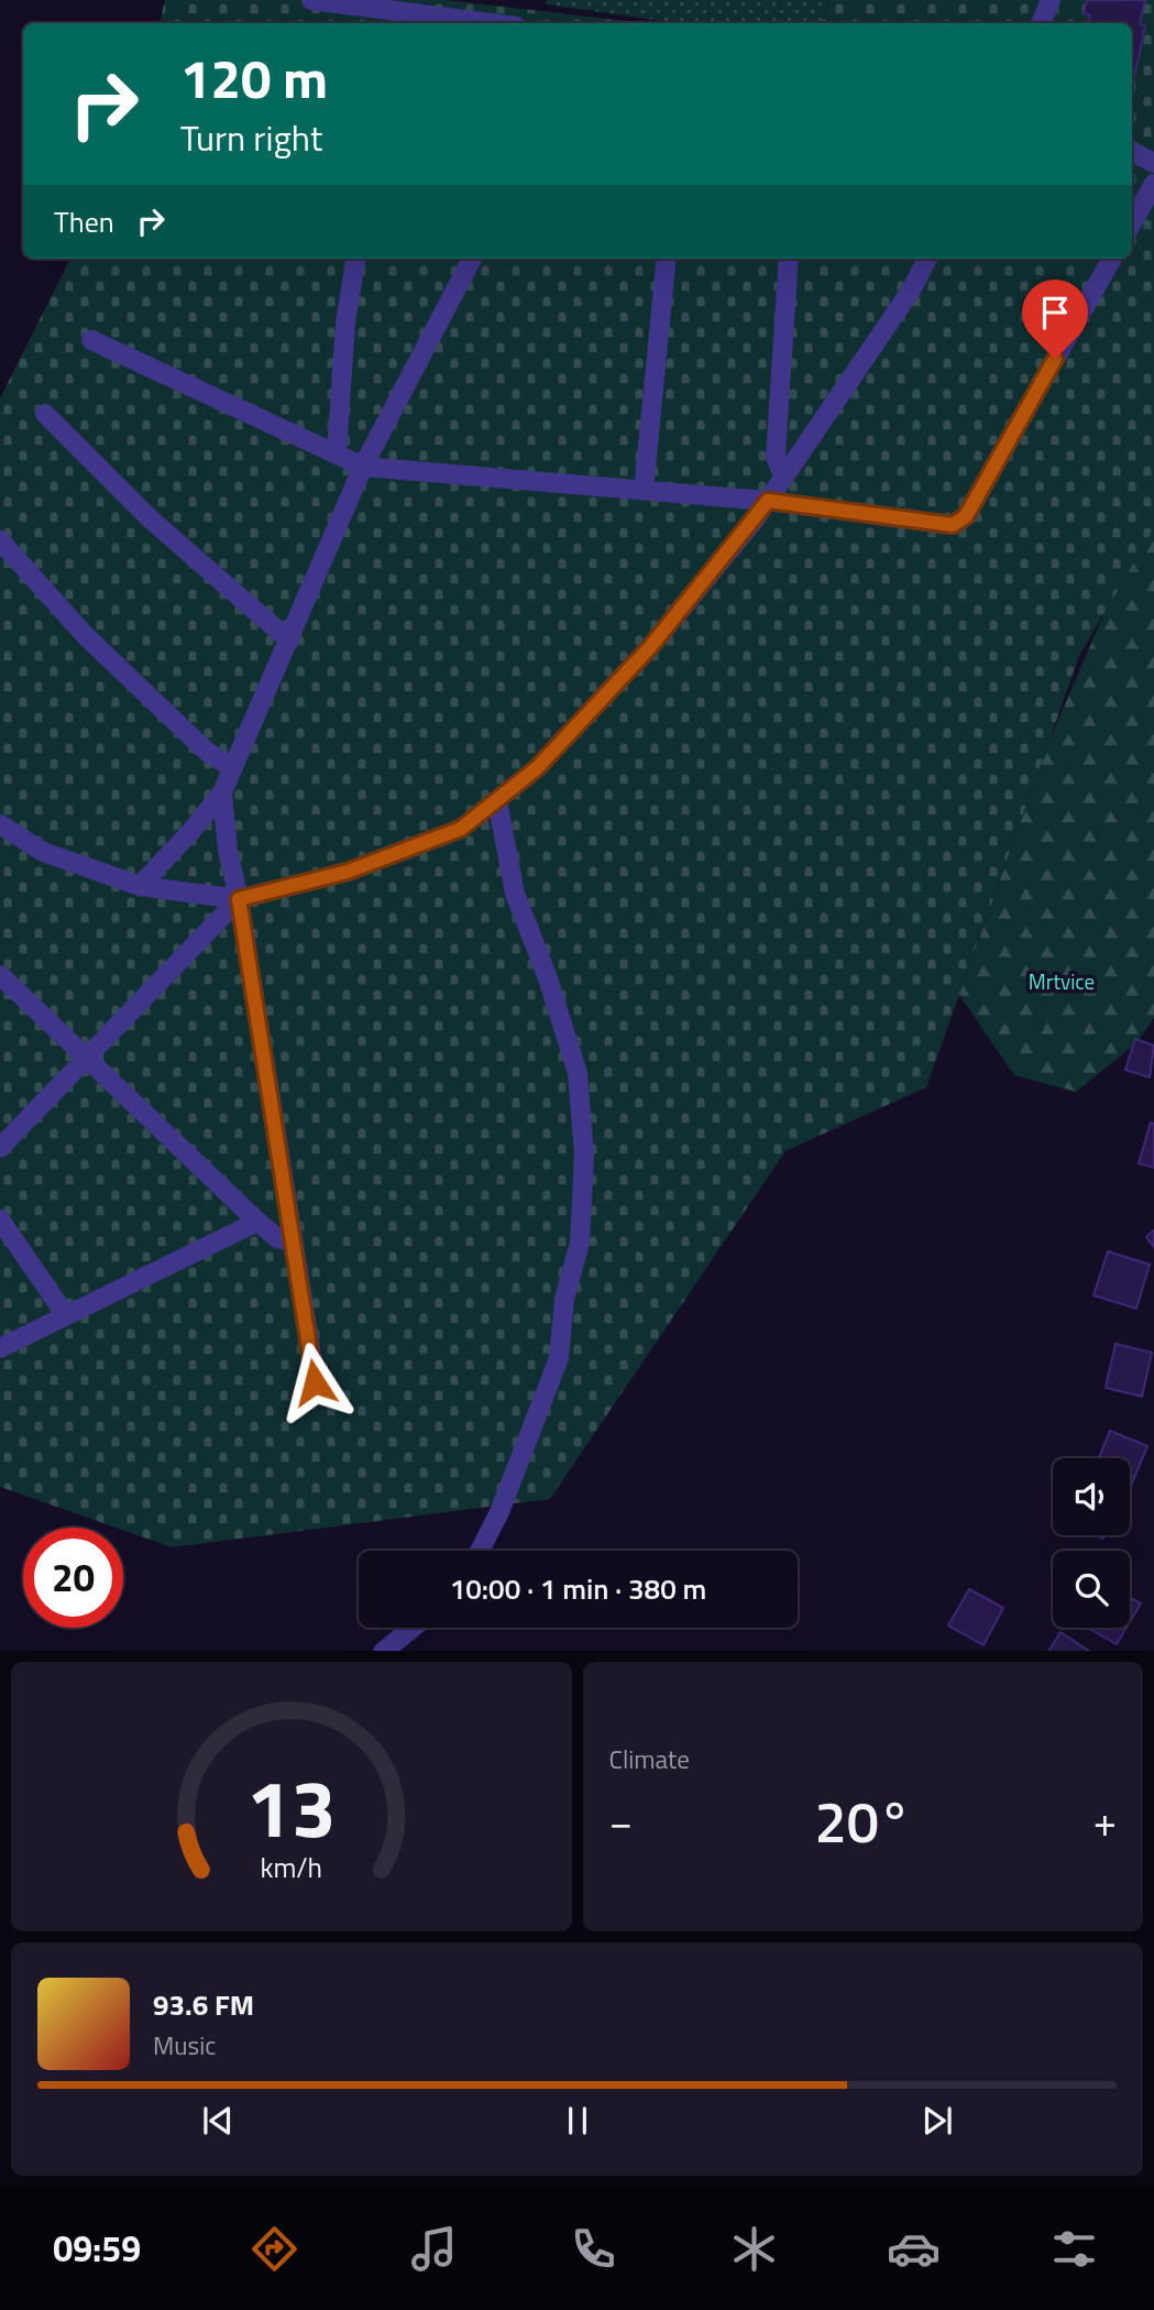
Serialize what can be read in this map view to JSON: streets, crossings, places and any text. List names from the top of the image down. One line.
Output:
{"parks":["Mrtvice"],"page":{"turn":["120 m","Turn right"],"then":"Then","limit":"20","trip":"10:00 · 1 min · 380 m","tile":"Climate","heat":["−","20°","+"],"song":["93.6 FM","Music"],"tabs":"09:59","gauge":["13","km/h"]}}
